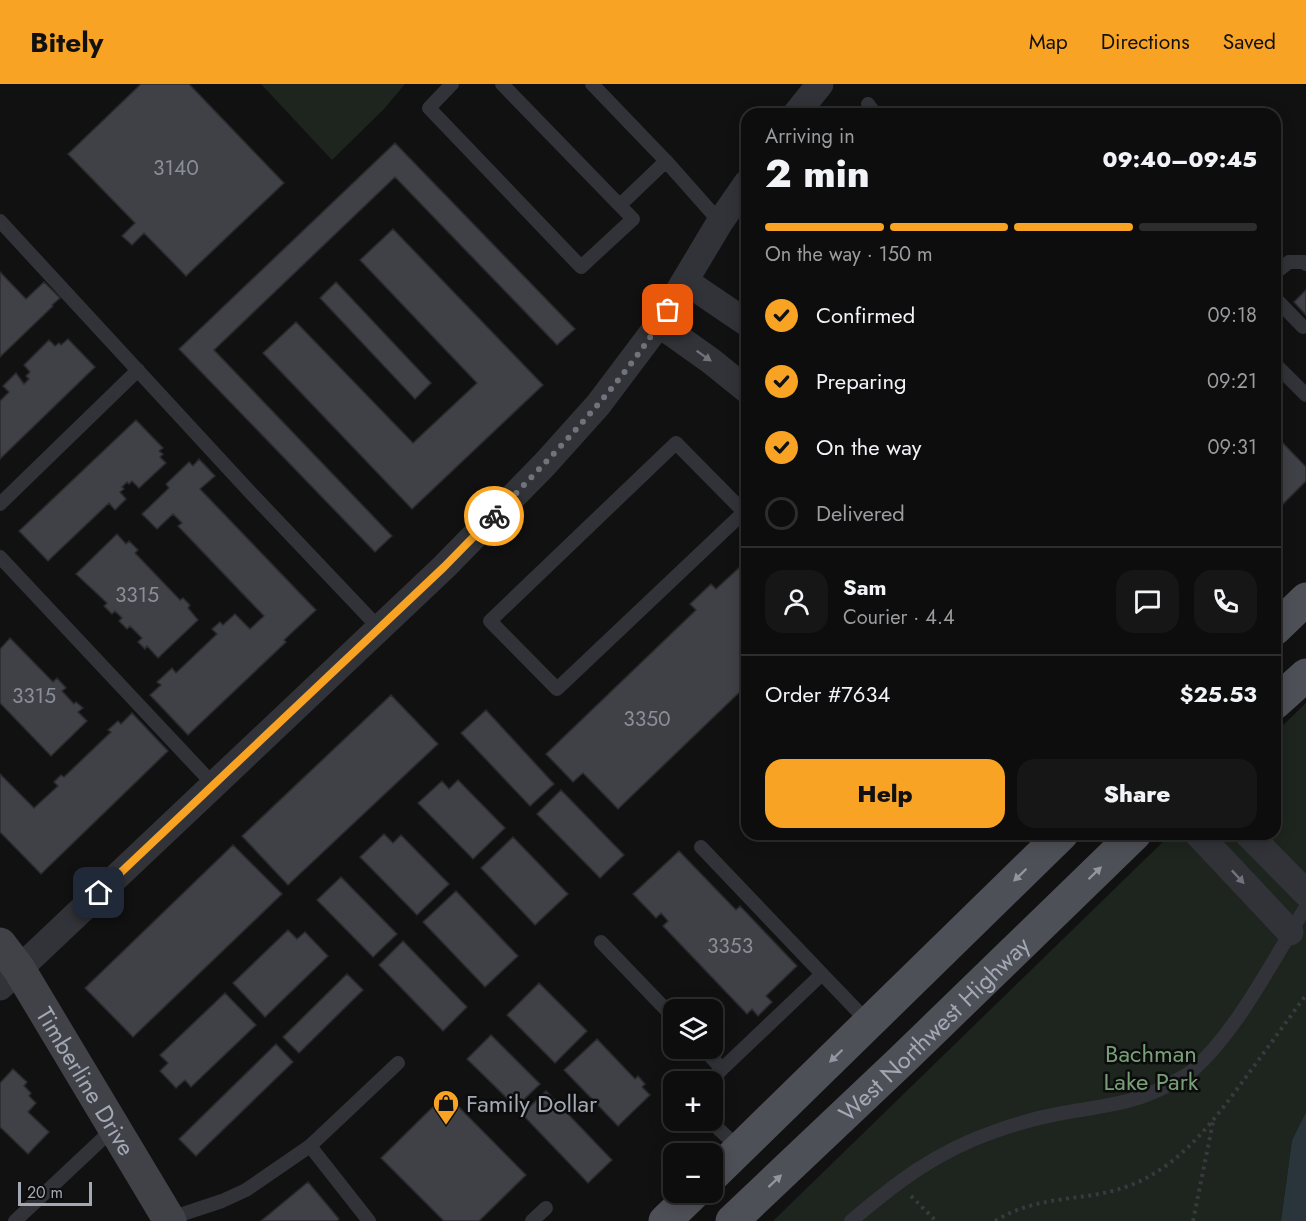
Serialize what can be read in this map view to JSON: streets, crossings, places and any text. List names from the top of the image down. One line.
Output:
{"streets":{"main road":["West Northwest Highway"],"street":["Timberline Drive"]},"parks":["Bachman Lake Park"],"places":{"shop":["Family Dollar"]},"house_numbers":["3140","3315","3315","3350","3353"],"scale_bar":"20 m","page":{"header":"Bitely","nav":["Map","Directions","Saved"],"heading":["2 min","Arriving in","09:40–09:45"],"panel":["Sam","Courier · 4.4","Order #7634","$25.53"],"bar":"On the way · 150 m","list":[["Confirmed","09:18"],["Preparing","09:21"],["On the way","09:31"],"Delivered"],"buttons":["Help","Share"],"map_buttons":["+","−"],"scale":"20 m"}}
